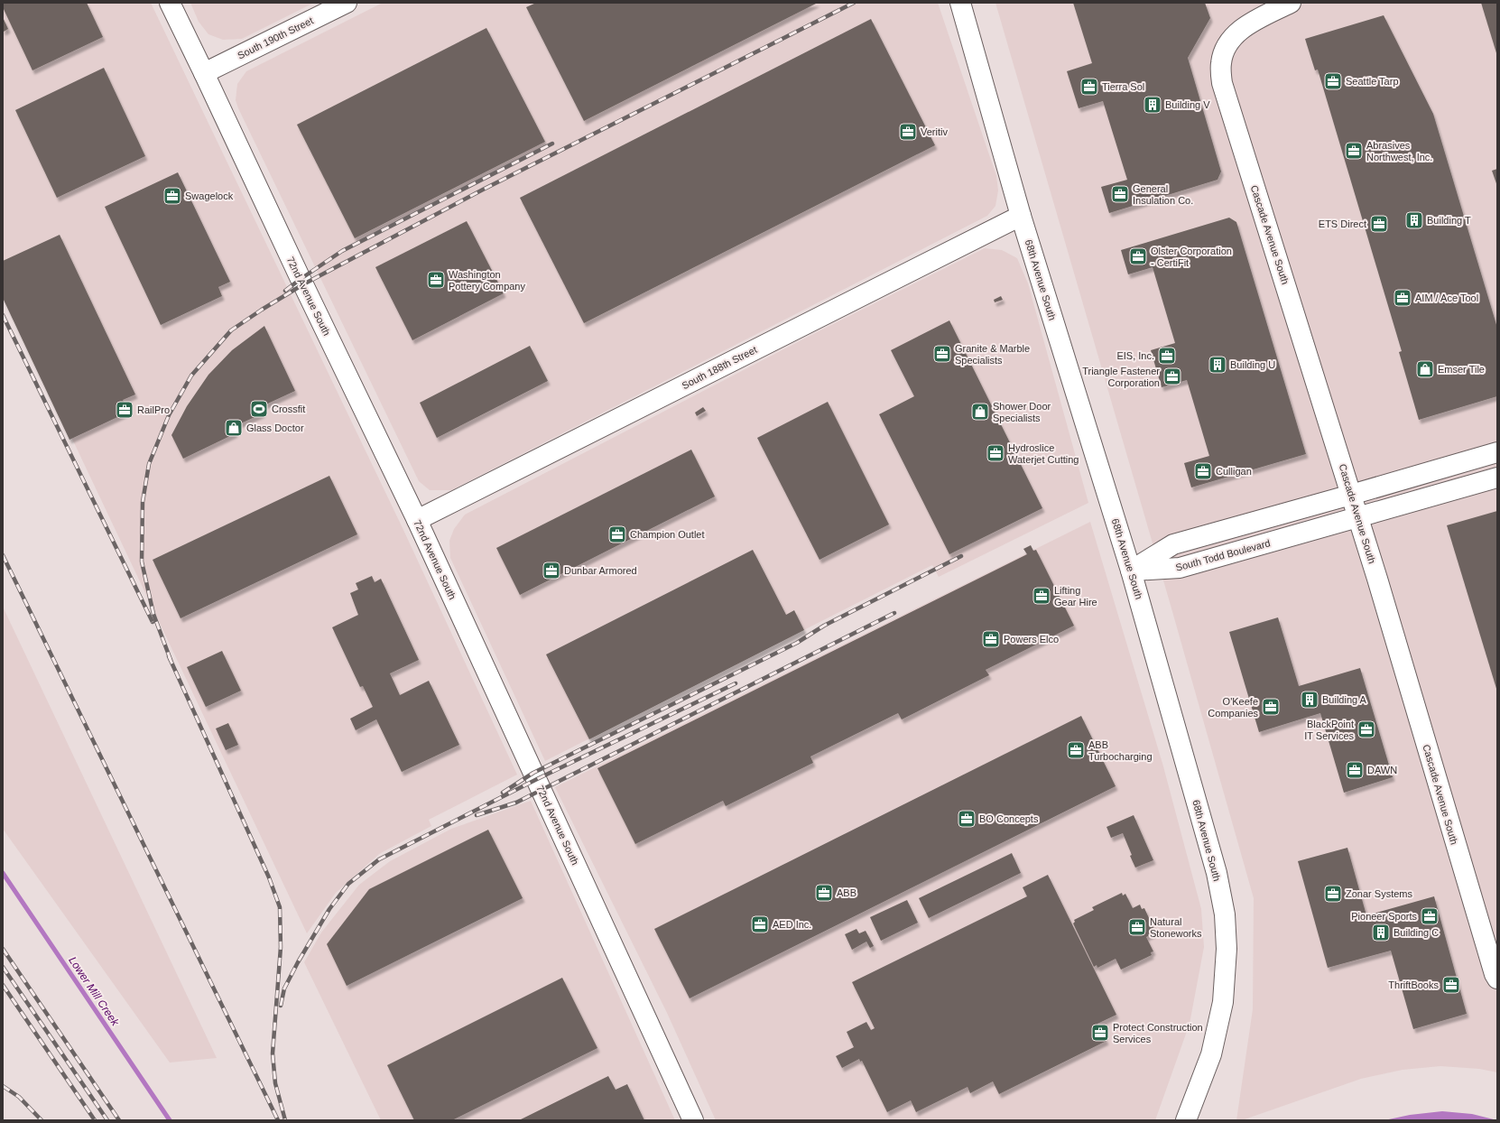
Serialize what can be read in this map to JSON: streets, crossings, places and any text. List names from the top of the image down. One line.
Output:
{"streets":{"street":["South 190th Street","Cascade Avenue South","68th Avenue South","72nd Avenue South","South 188th Street","South Todd Boulevard"]},"crossings":[["South 190th Street","72nd Avenue South"],["Cascade Avenue South","South Todd Boulevard"],["68th Avenue South","South 188th Street"],["68th Avenue South","South Todd Boulevard"],["72nd Avenue South","South 188th Street"]],"water":["Lower Mill Creek"],"places":{"office":["Seattle Tarp","Tierra Sol","Veritiv","Abrasives Northwest, Inc.","General Insulation Co.","Swagelock","ETS Direct","Olster Corporation - CertiFit","Washington Pottery Company","AIM / Ace Tool","Granite & Marble Specialists","EIS, Inc.","Triangle Fastener Corporation","RailPro","Hydroslice Waterjet Cutting","Culligan","Champion Outlet","Dunbar Armored","Lifting Gear Hire","Powers Elco","O'Keefe Companies","BlackPoint IT Services","ABB Turbocharging","DAWN","BO Concepts","ABB","Zonar Systems","Pioneer Sports","AED Inc.","Natural Stoneworks","ThriftBooks","Protect Construction Services"],"building":["Building V","Building T","Building U","Building A","Building C"],"shop":["Emser Tile","Shower Door Specialists","Glass Doctor"],"sports":["Crossfit"]}}
